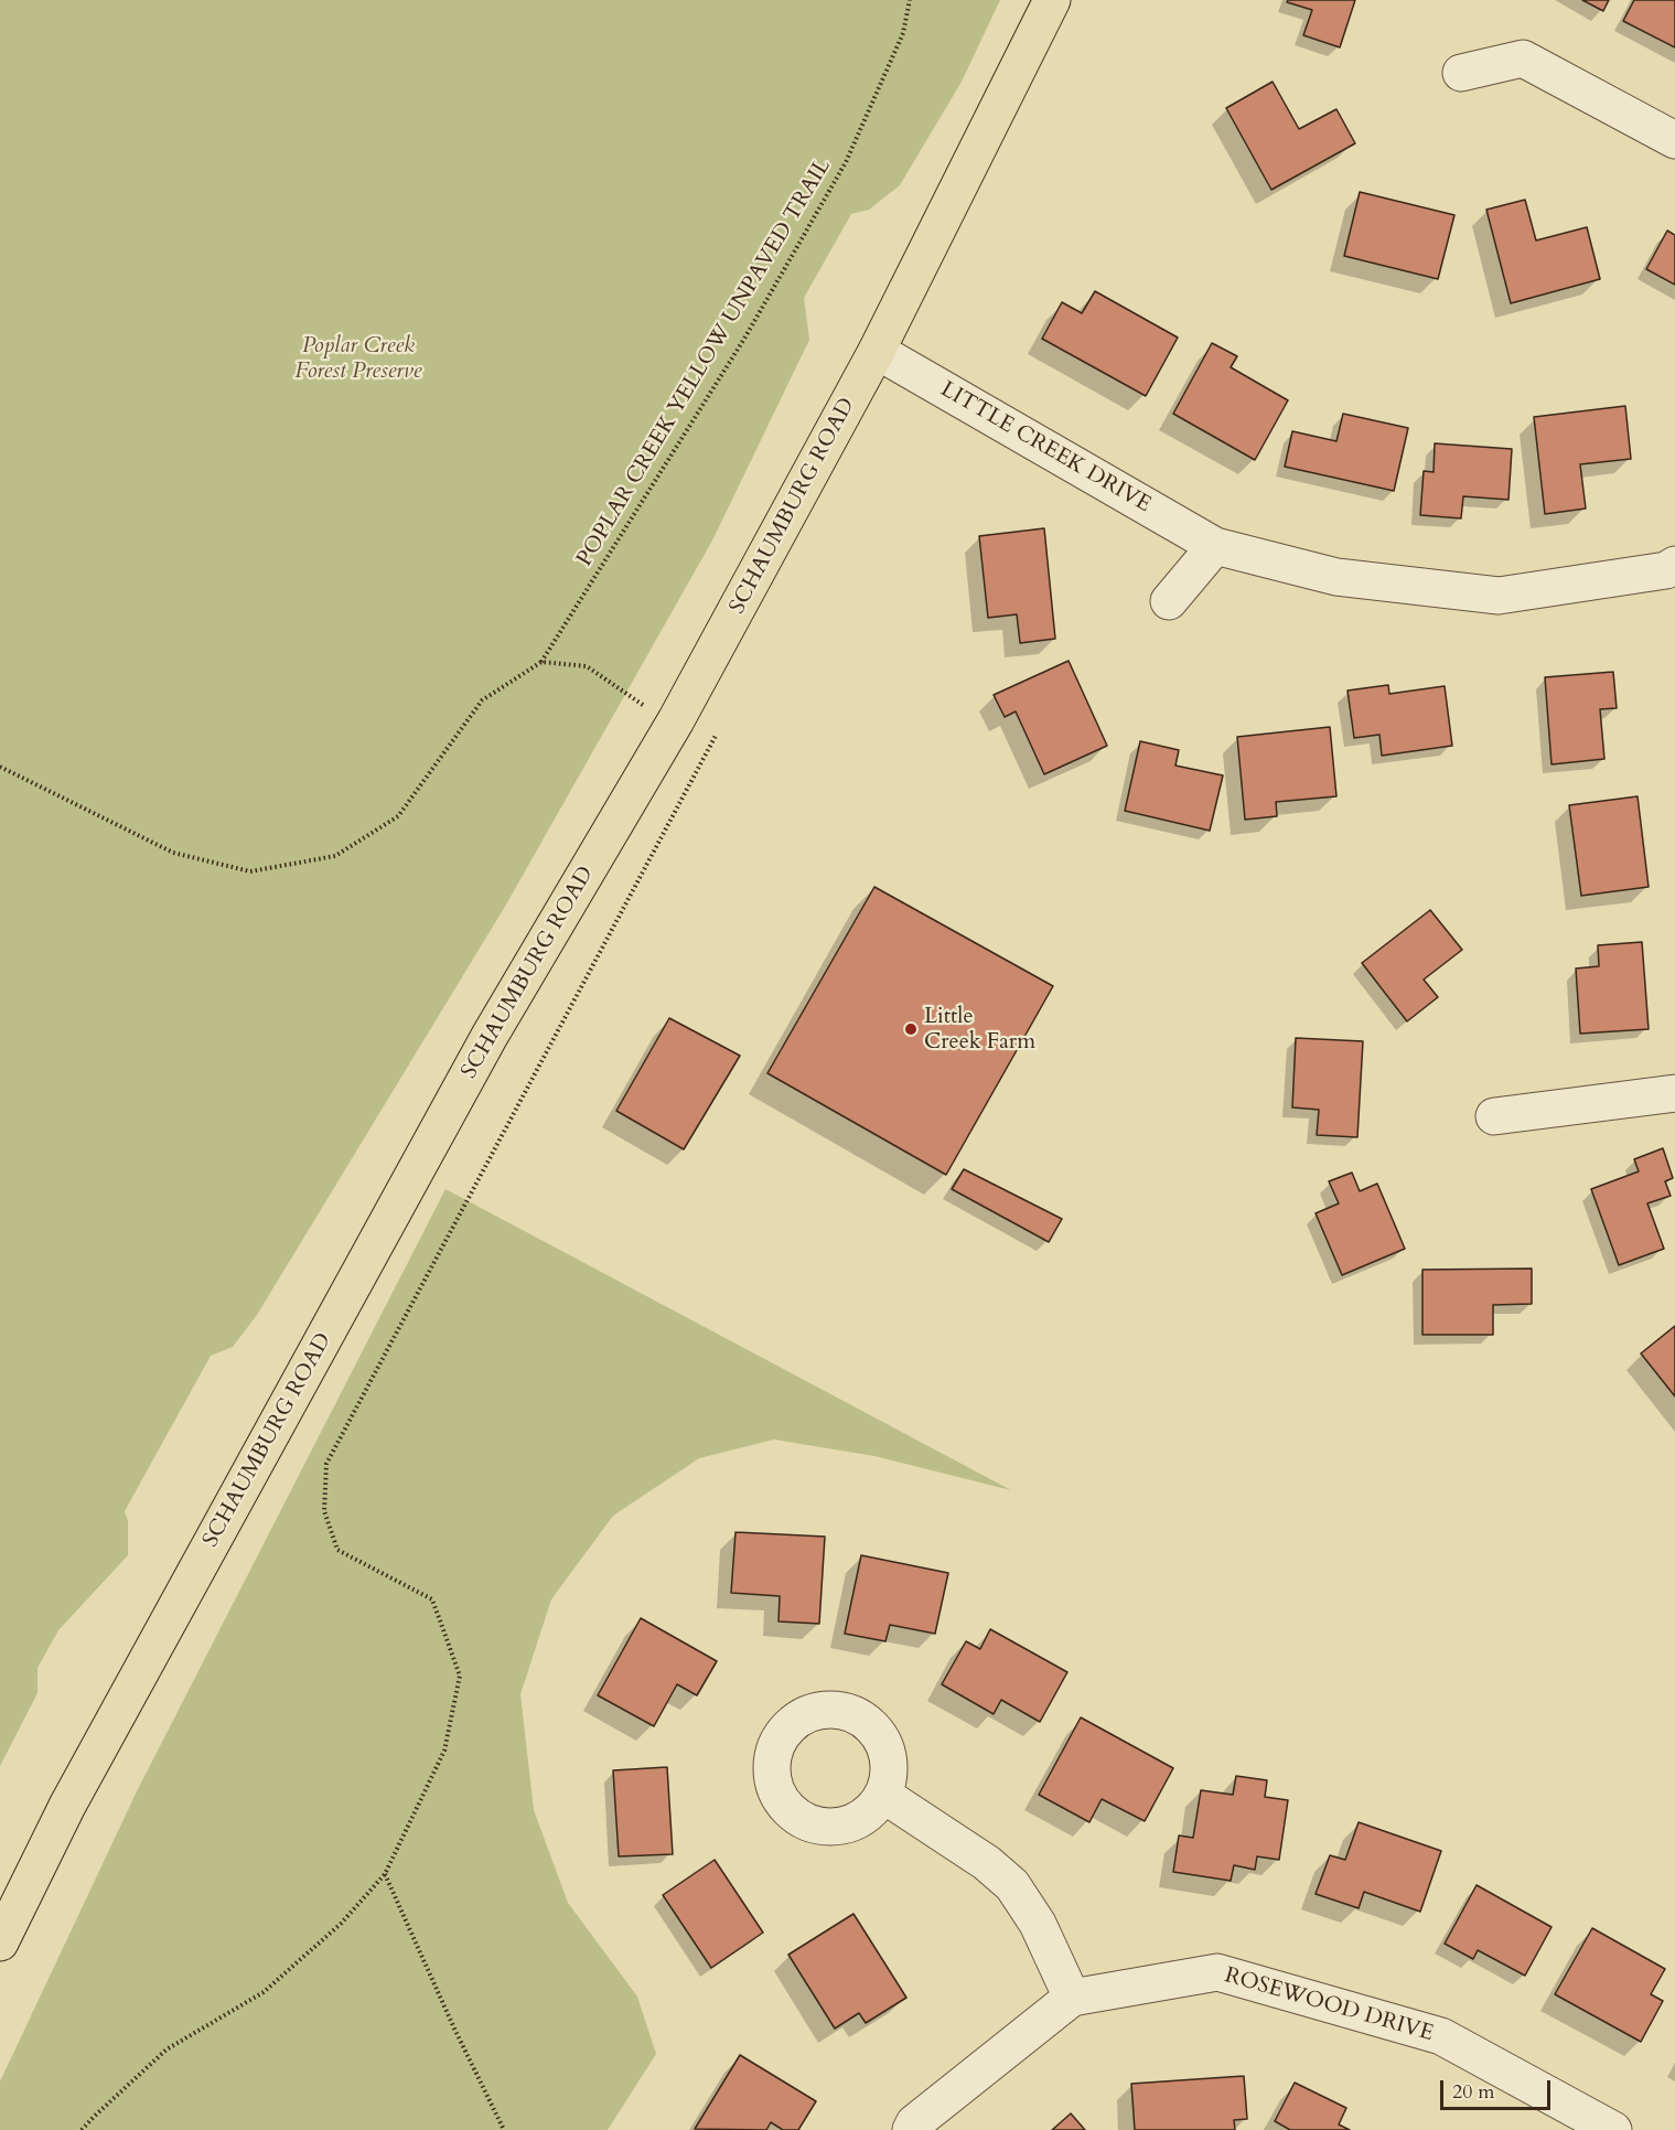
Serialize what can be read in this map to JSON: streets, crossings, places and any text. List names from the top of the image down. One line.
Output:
{"streets":{"main road":["SCHAUMBURG ROAD"],"street":["LITTLE CREEK DRIVE","ROSEWOOD DRIVE"],"path":["POPLAR CREEK YELLOW UNPAVED TRAIL"]},"crossings":[["LITTLE CREEK DRIVE","SCHAUMBURG ROAD"]],"parks":["Poplar Creek Forest Preserve"],"places":["Little Creek Farm"],"scale_bar":"20 m"}
